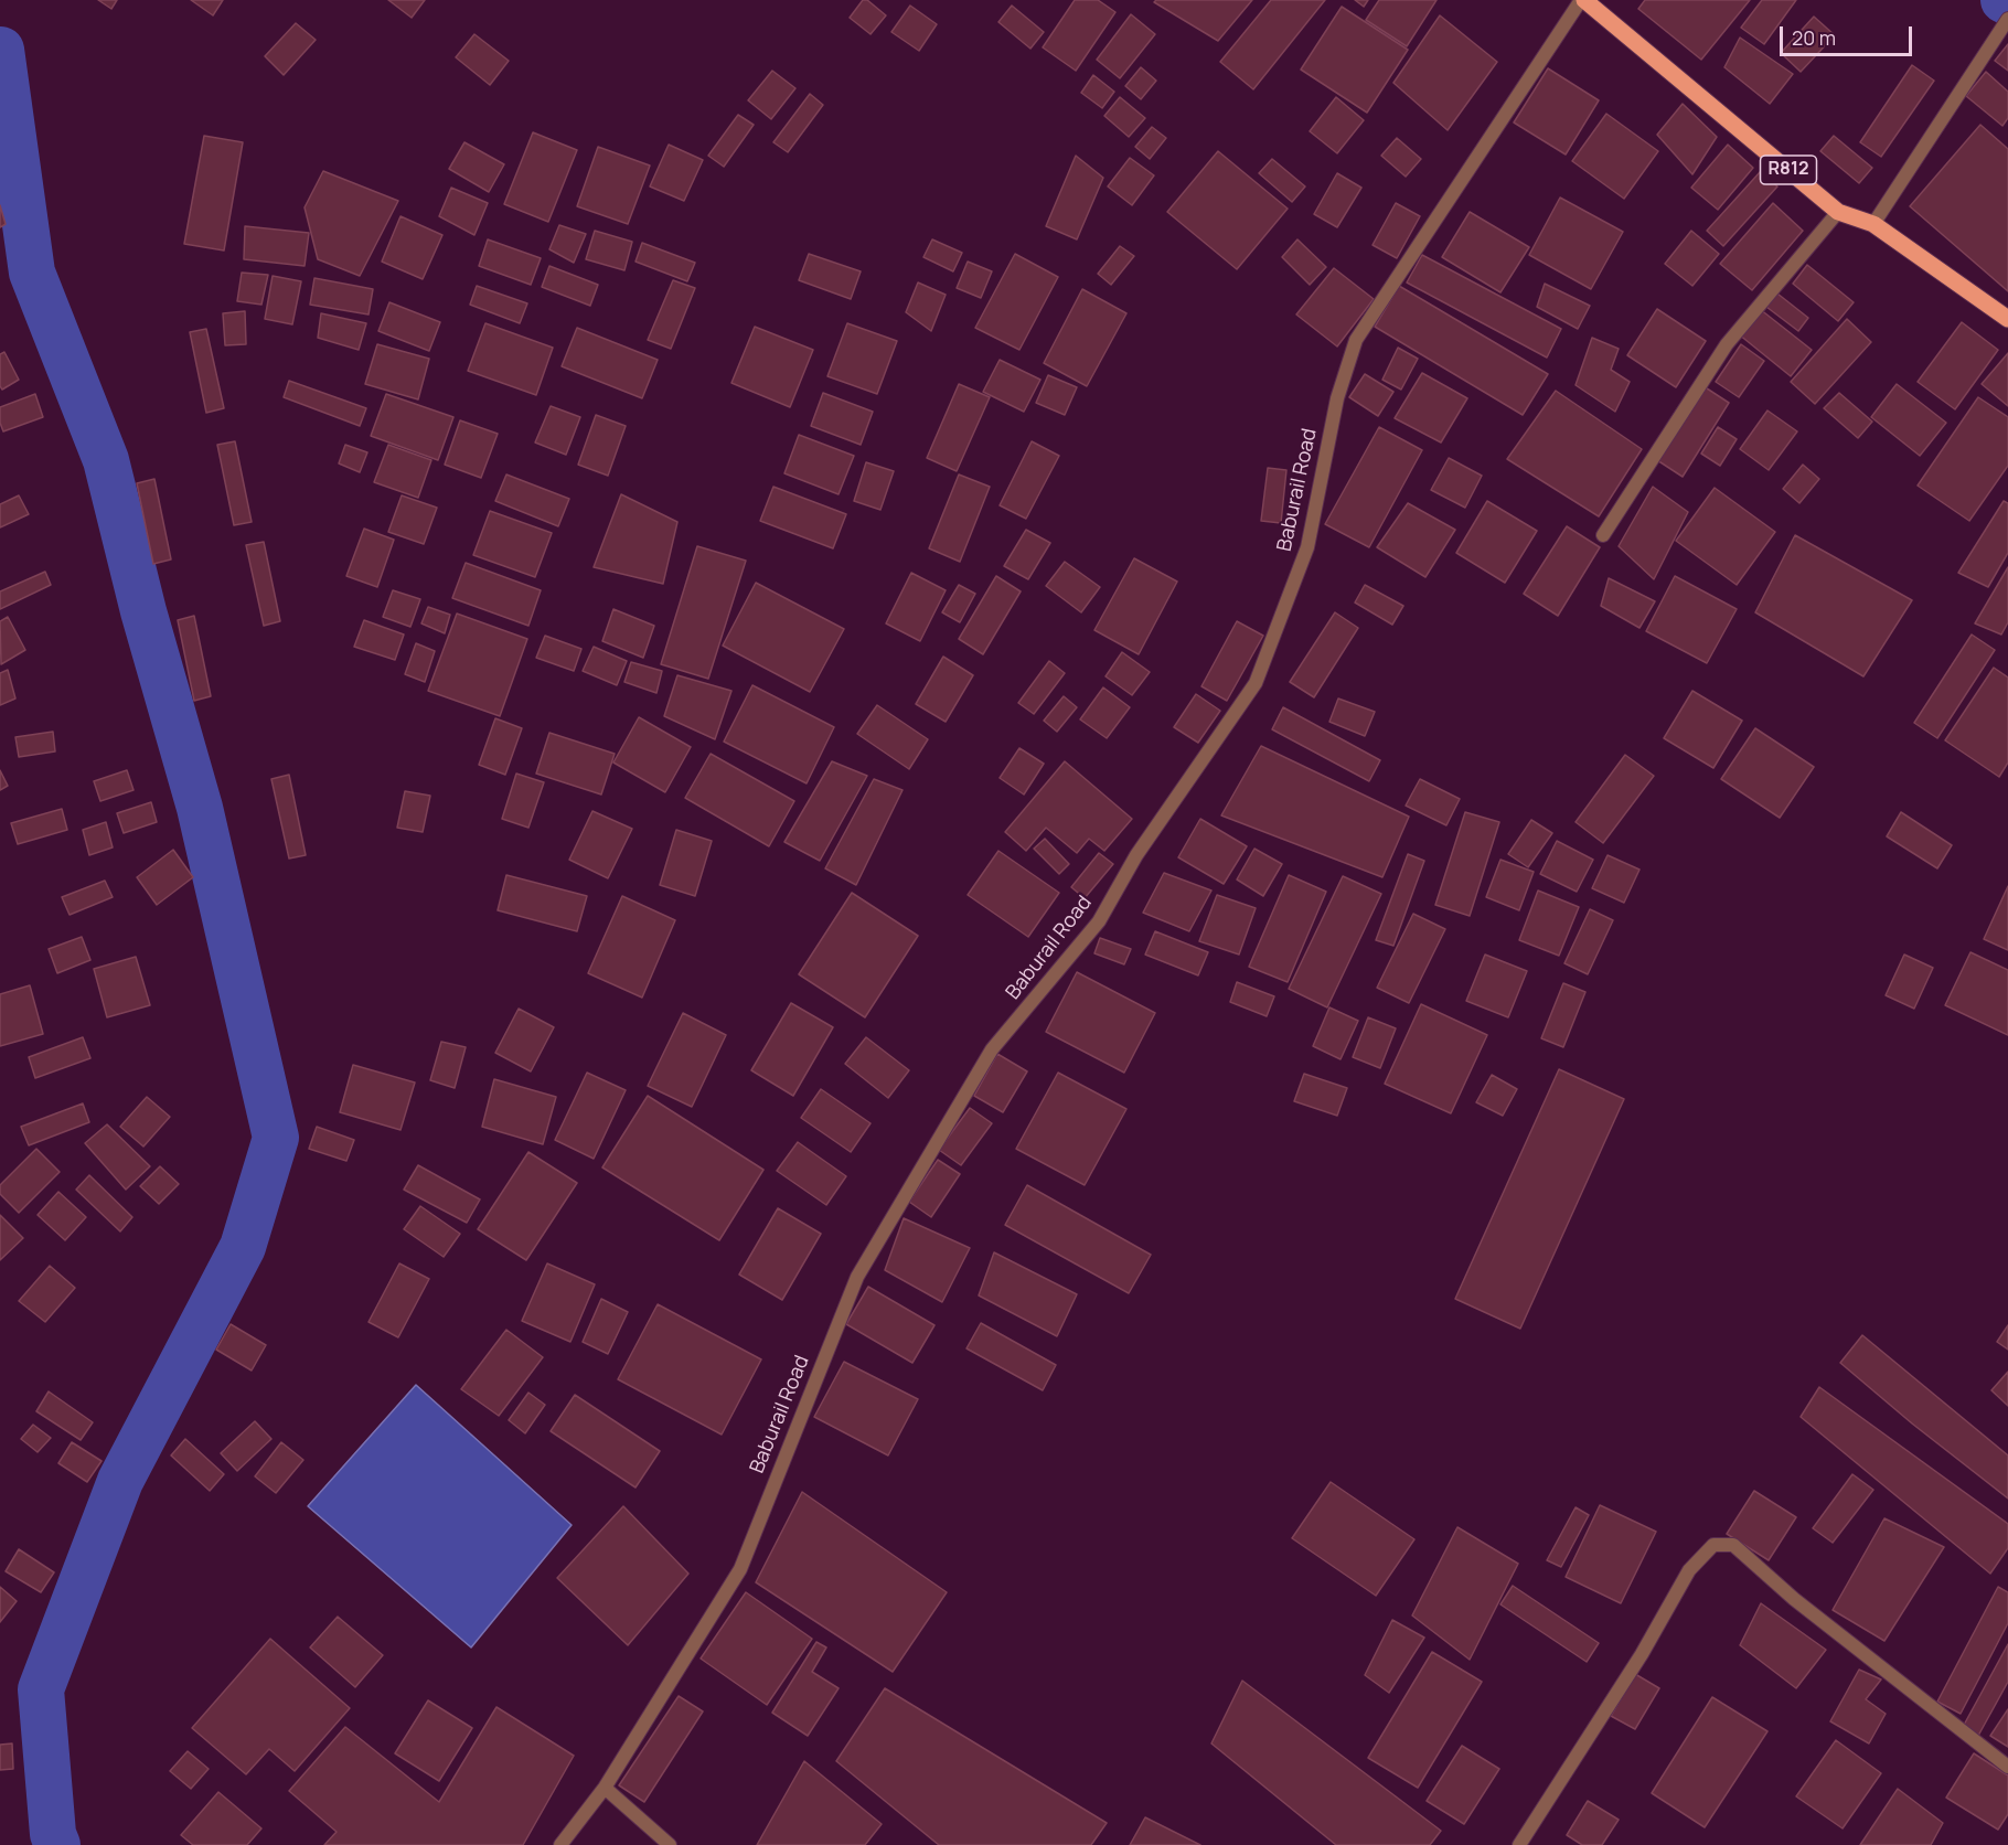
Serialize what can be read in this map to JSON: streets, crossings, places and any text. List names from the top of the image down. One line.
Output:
{"streets":{"main road":["R812"],"street":["Baburail Road"]},"crossings":[["R812","Baburail Road"]],"scale_bar":"20 m"}
